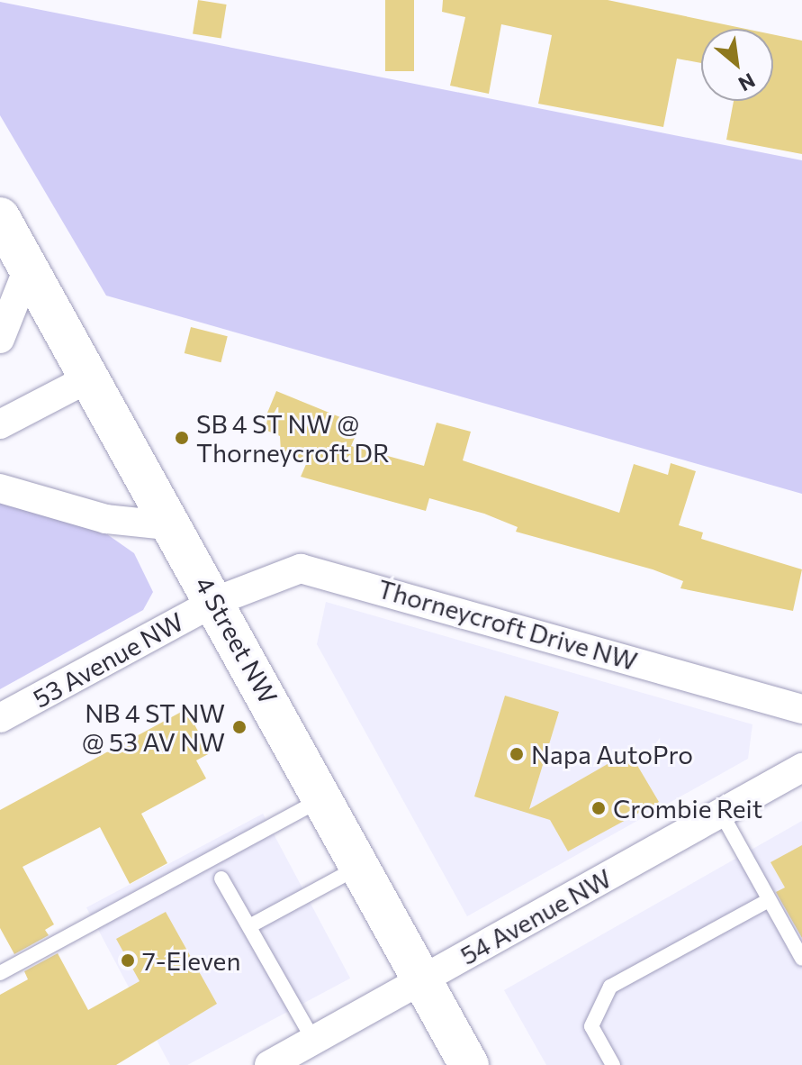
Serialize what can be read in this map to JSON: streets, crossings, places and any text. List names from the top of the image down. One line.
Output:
{"streets":{"main road":["4 Street NW"],"street":["Thorneycroft Drive NW","53 Avenue NW","54 Avenue NW"]},"crossings":[["Thorneycroft Drive NW","4 Street NW"],["Thorneycroft Drive NW","53 Avenue NW"],["4 Street NW","53 Avenue NW"],["4 Street NW","54 Avenue NW"]],"places":["SB 4 ST NW @ Thorneycroft DR","NB 4 ST NW @ 53 AV NW","Napa AutoPro","Crombie Reit","7-Eleven"],"north":"bottom right"}
